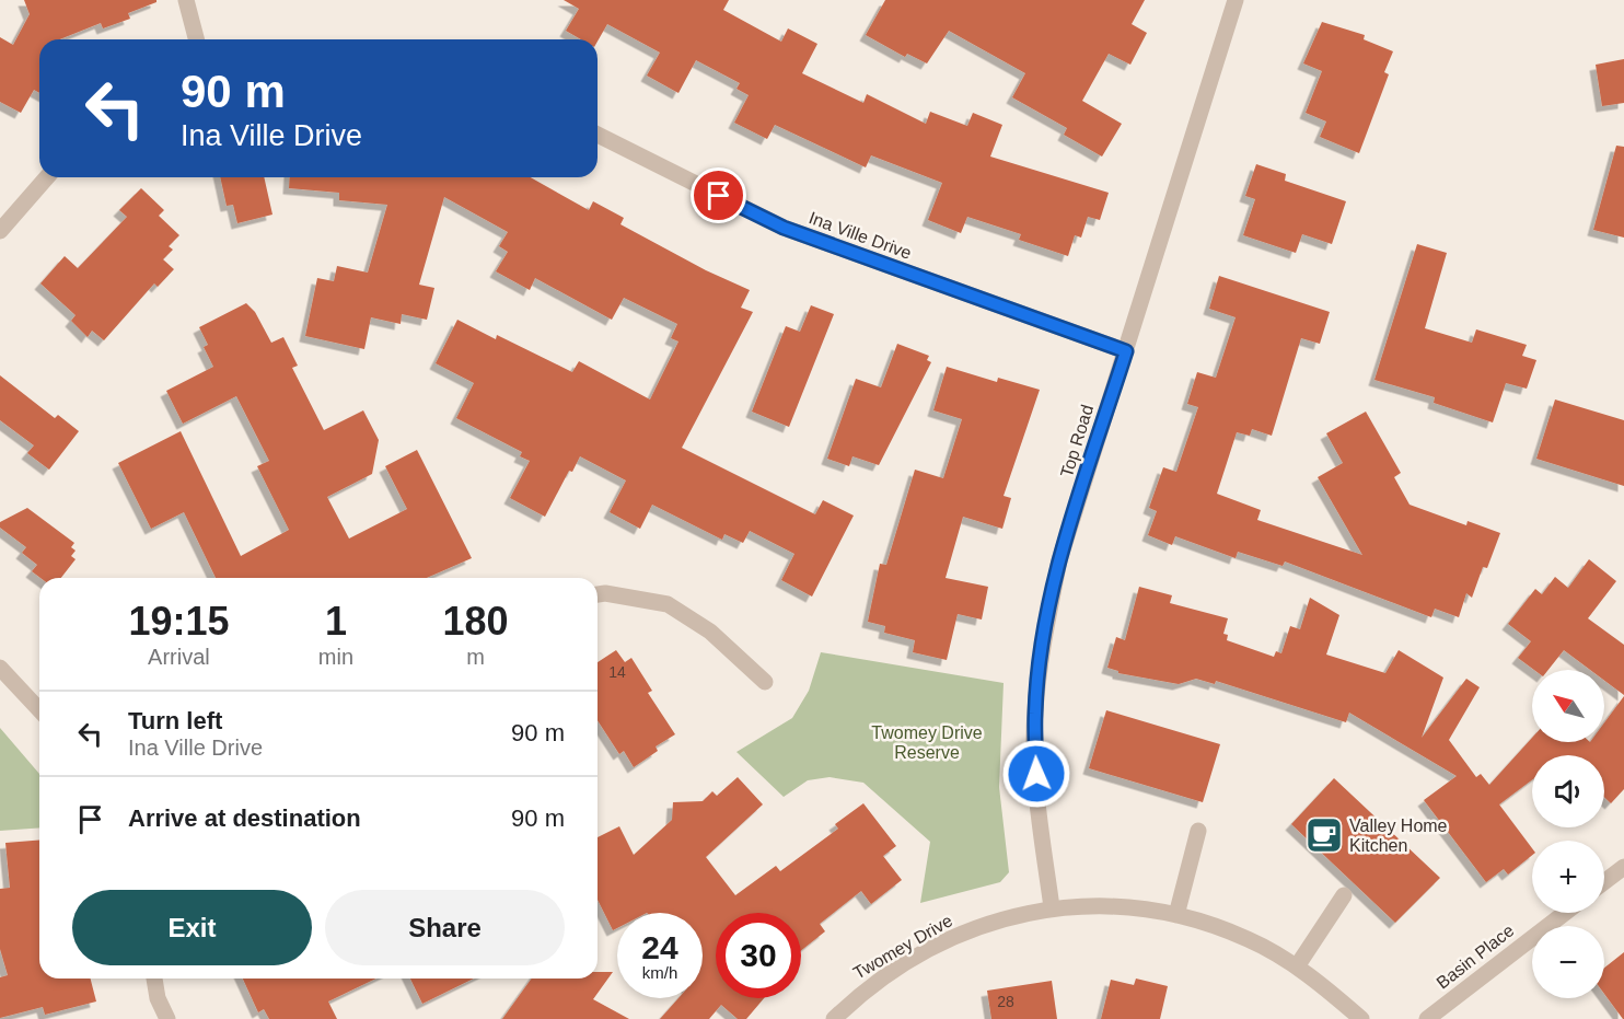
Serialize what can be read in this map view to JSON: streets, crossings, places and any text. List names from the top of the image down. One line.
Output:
{"streets":{"street":["Ina Ville Drive","Top Road","Twomey Drive","Basin Place"]},"crossings":[["Ina Ville Drive","Top Road"],["Top Road","Twomey Drive"]],"parks":["Twomey Drive Reserve"],"places":{"cafe":["Valley Home Kitchen"]},"house_numbers":["14","28"],"north":"top left","page":{"turn":["90 m","Ina Ville Drive"],"eta":["19:15","Arrival","1","min","180","m"],"map_buttons":["+","−"],"list":[{"name":"Turn left","note":"Ina Ville Drive","value":"90 m"},{"name":"Arrive at destination","value":"90 m"}],"buttons":["Exit","Share"],"speed":"24 km/h","limit":"30"}}
